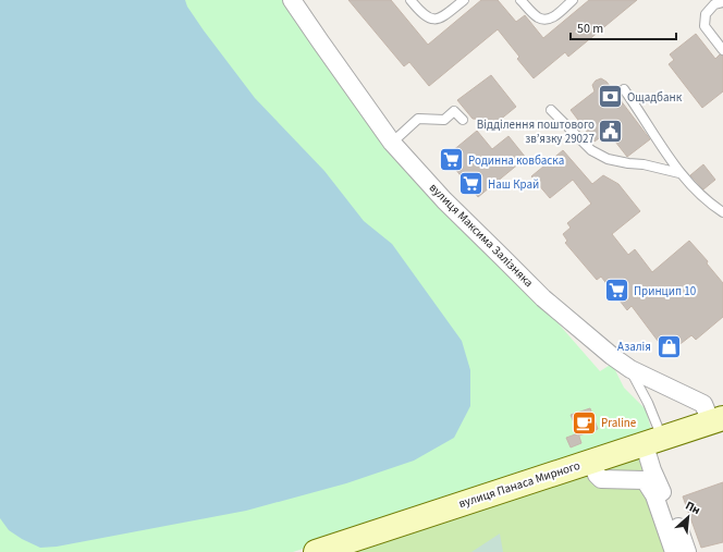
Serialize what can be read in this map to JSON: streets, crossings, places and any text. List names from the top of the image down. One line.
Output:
{"streets":{"main road":["вулиця Панаса Мирного"],"street":["вулиця Максима Залізняка"]},"crossings":[["вулиця Максима Залізняка","вулиця Панаса Мирного"]],"places":{"bank":["Ощадбанк"],"public building":["Відділення поштового зв’язку 29027"],"supermarket":["Родинна ковбаска","Наш Край","Принцип 10"],"shop":["Азалія"],"cafe":["Praline"]},"scale_bar":"50 m","north":"top right"}
